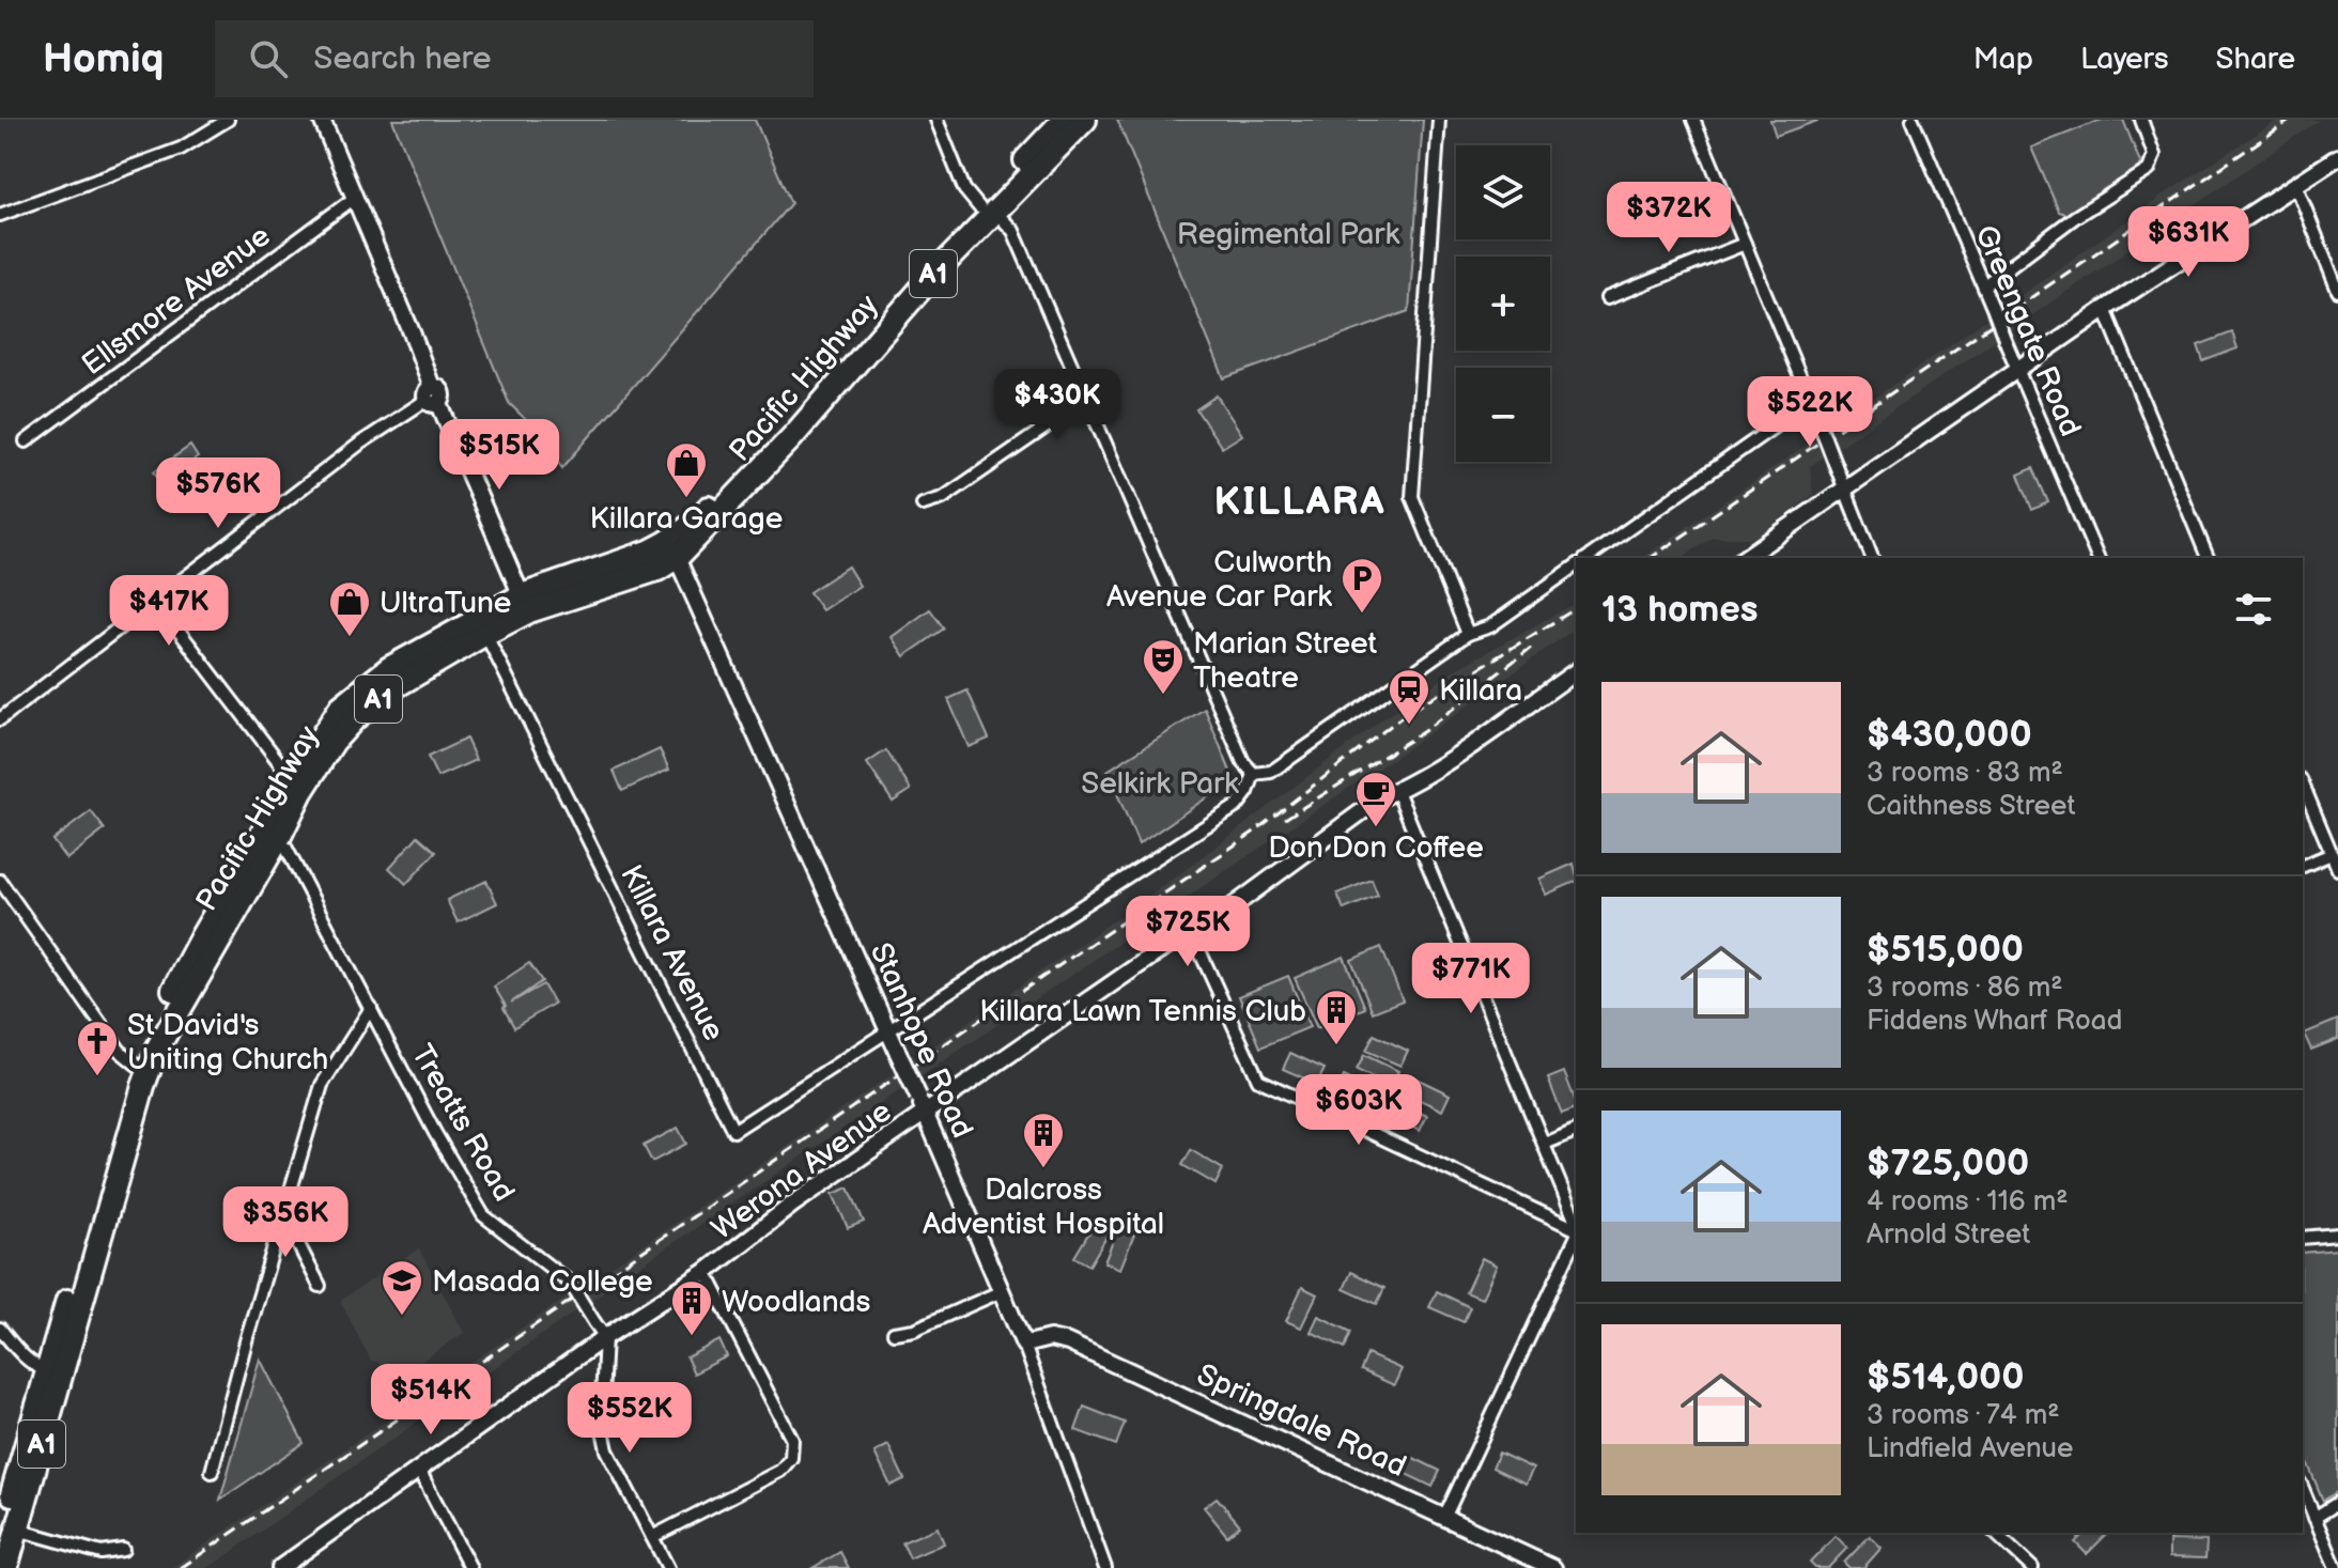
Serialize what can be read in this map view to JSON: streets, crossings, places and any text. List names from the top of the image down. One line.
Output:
{"streets":{"highway":["A1","Pacific Highway"],"street":["Ellsmore Avenue","Greengate Road","Killara Avenue","Stanhope Road","Treatts Road","Werona Avenue","Springdale Road"]},"crossings":[["Pacific Highway","Killara Avenue"],["Pacific Highway","Stanhope Road"],["Pacific Highway","Treatts Road"],["Killara Avenue","Stanhope Road"],["Stanhope Road","Werona Avenue"],["Stanhope Road","Springdale Road"],["Treatts Road","Werona Avenue"]],"districts":["KILLARA"],"parks":["Regimental Park","Selkirk Park"],"places":{"shop":["Killara Garage","UltraTune"],"parking":["Culworth Avenue Car Park"],"theatre":["Marian Street Theatre"],"station":["Killara"],"cafe":["Don Don Coffee"],"building":["Killara Lawn Tennis Club","Dalcross Adventist Hospital","Woodlands"],"church":["St David's Uniting Church"],"school or university":["Masada College"]},"page":{"header":"Homiq","search":"Search here","nav":["Map","Layers","Share"],"map_buttons":["+","−"],"price":["$372K","$631K","$430K","$522K","$515K","$576K","$417K","$725K","$771K","$603K","$356K","$514K","$552K"],"heading":"13 homes","list":[{"name":"$430,000","note":"3 rooms · 83 m² · Caithness Street"},{"name":"$515,000","note":"3 rooms · 86 m² · Fiddens Wharf Road"},{"name":"$725,000","note":"4 rooms · 116 m² · Arnold Street"},{"name":"$514,000","note":"3 rooms · 74 m² · Lindfield Avenue"}]}}
